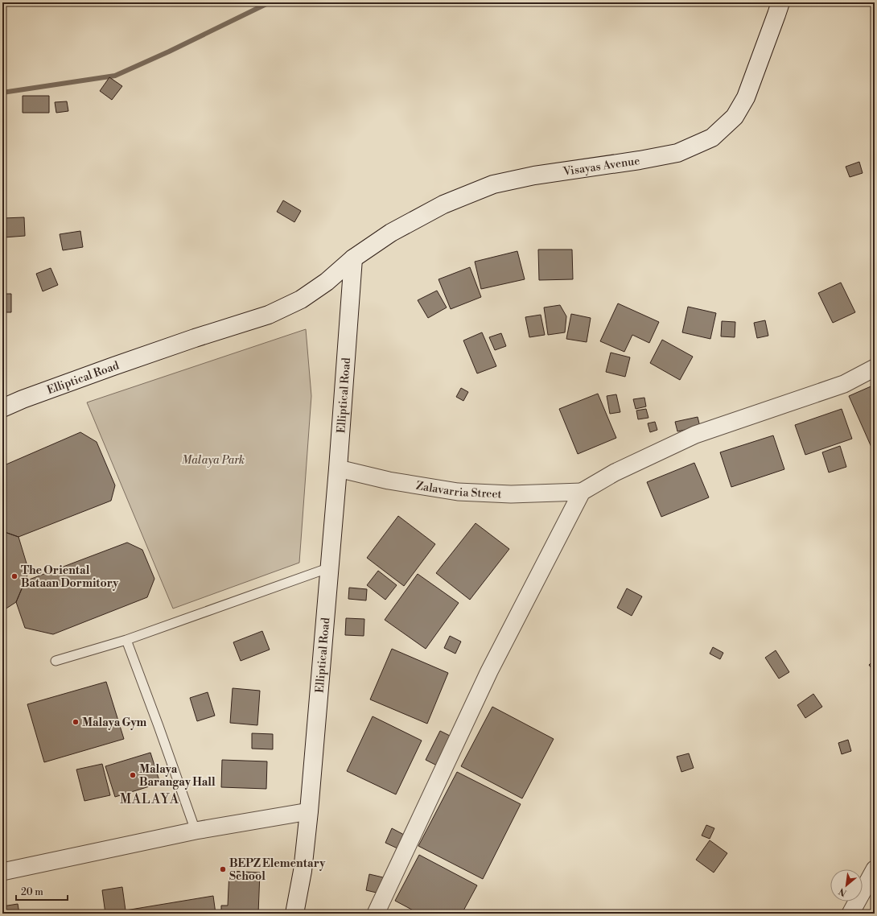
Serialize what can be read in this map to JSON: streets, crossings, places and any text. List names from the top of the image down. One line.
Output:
{"streets":{"street":["Visayas Avenue","Elliptical Road","Zalavarria Street"]},"crossings":[["Visayas Avenue","Elliptical Road"],["Elliptical Road","Zalavarria Street"]],"districts":["MALAYA"],"parks":["Malaya Park"],"places":["The Oriental Bataan Dormitory","Malaya Gym","Malaya Barangay Hall","BEPZ Elementary School"],"scale_bar":"20 m","north":"bottom left"}
